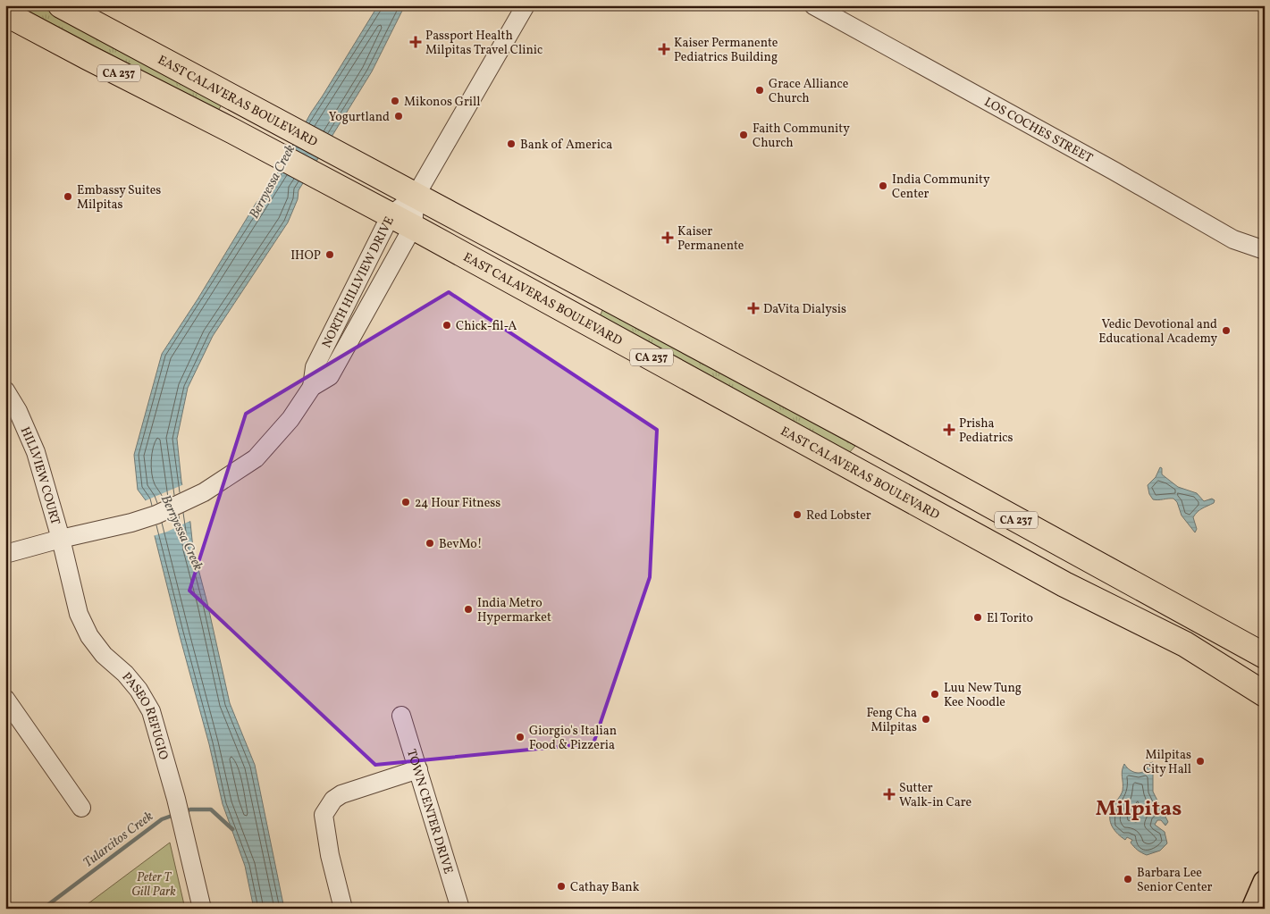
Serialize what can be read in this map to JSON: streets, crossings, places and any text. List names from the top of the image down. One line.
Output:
{"streets":{"highway":["CA 237","EAST CALAVERAS BOULEVARD"],"street":["LOS COCHES STREET","NORTH HILLVIEW DRIVE","HILLVIEW COURT","PASEO REFUGIO","TOWN CENTER DRIVE"]},"crossings":[["EAST CALAVERAS BOULEVARD","NORTH HILLVIEW DRIVE"],["NORTH HILLVIEW DRIVE","HILLVIEW COURT"],["NORTH HILLVIEW DRIVE","PASEO REFUGIO"],["HILLVIEW COURT","PASEO REFUGIO"]],"districts":["Milpitas"],"water":["Berryessa Creek","Tularcitos Creek"],"parks":["Peter T Gill Park"],"places":{"health":["Passport Health Milpitas Travel Clinic","Kaiser Permanente Pediatrics Building","Kaiser Permanente","DaVita Dialysis","Prisha Pediatrics","Sutter Walk-in Care"],"other":["Grace Alliance Church","Mikonos Grill","Yogurtland","Faith Community Church","Bank of America","India Community Center","Embassy Suites Milpitas","IHOP","Chick-fil-A","Vedic Devotional and Educational Academy","24 Hour Fitness","Red Lobster","BevMo!","India Metro Hypermarket","El Torito","Luu New Tung Kee Noodle","Feng Cha Milpitas","Giorgio's Italian Food & Pizzeria","Milpitas City Hall","Barbara Lee Senior Center","Cathay Bank"]}}
